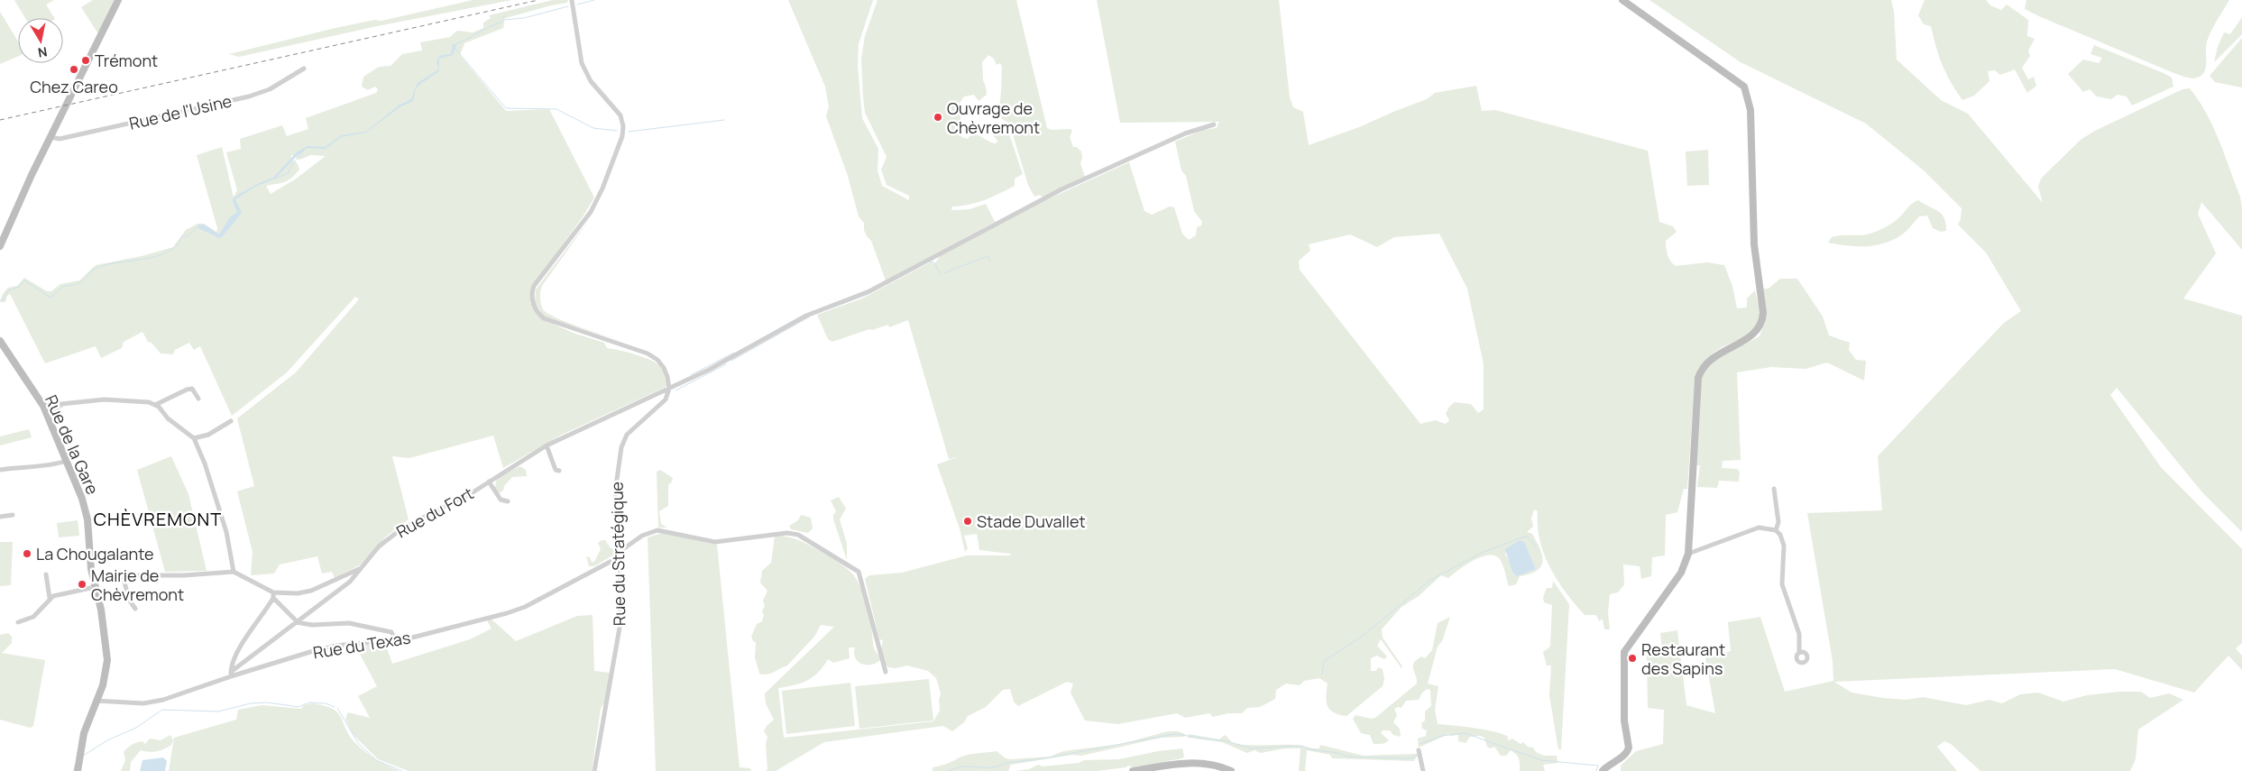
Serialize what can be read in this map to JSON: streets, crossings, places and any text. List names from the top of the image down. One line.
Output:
{"streets":{"street":["Rue de l'Usine","Rue de la Gare","Rue du Fort","Rue du Stratégique","Rue du Texas"]},"crossings":[["Rue de la Gare","Rue du Texas"],["Rue du Fort","Rue du Stratégique"],["Rue du Fort","Rue du Texas"],["Rue du Stratégique","Rue du Texas"]],"districts":["CHÈVREMONT"],"places":["Trémont","Chez Careo","Ouvrage de Chèvremont","Stade Duvallet","La Chougalante","Mairie de Chèvremont","Restaurant des Sapins"],"north":"bottom"}
